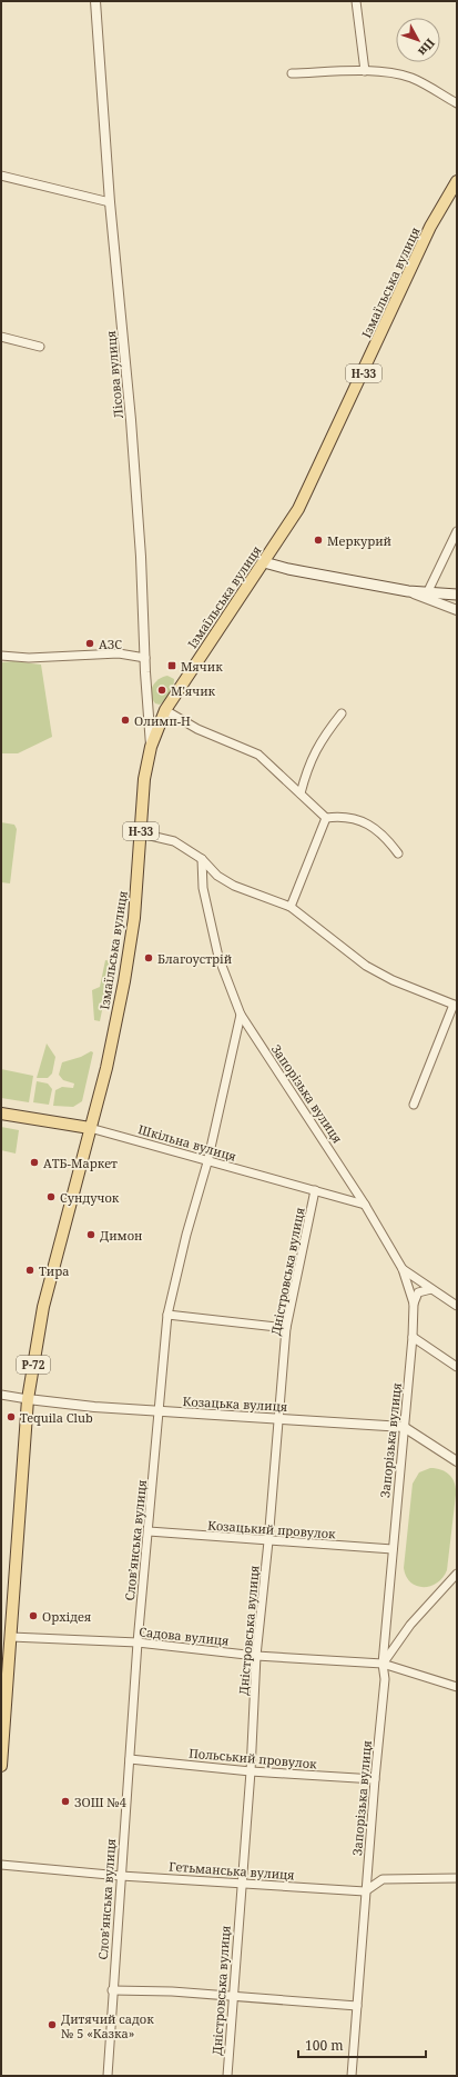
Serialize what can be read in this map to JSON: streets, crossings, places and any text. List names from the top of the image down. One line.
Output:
{"streets":{"main road":["Ізмаїльська вулиця","Н-33","Шкільна вулиця","Р-72"],"street":["Лісова вулиця","Запорізька вулиця","Дністровська вулиця","Козацька вулиця","Козацький провулок","Словʼянська вулиця","Садова вулиця","Польський провулок","Гетьманська вулиця"]},"crossings":[["Ізмаїльська вулиця","Лісова вулиця"],["Ізмаїльська вулиця","Шкільна вулиця"],["Ізмаїльська вулиця","Козацька вулиця"],["Ізмаїльська вулиця","Садова вулиця"],["Запорізька вулиця","Шкільна вулиця"],["Запорізька вулиця","Козацька вулиця"],["Запорізька вулиця","Козацький провулок"],["Запорізька вулиця","Словʼянська вулиця"],["Запорізька вулиця","Садова вулиця"],["Запорізька вулиця","Польський провулок"],["Запорізька вулиця","Гетьманська вулиця"],["Шкільна вулиця","Дністровська вулиця"],["Шкільна вулиця","Словʼянська вулиця"],["Дністровська вулиця","Козацька вулиця"],["Дністровська вулиця","Козацький провулок"],["Дністровська вулиця","Садова вулиця"],["Дністровська вулиця","Польський провулок"],["Дністровська вулиця","Гетьманська вулиця"],["Козацька вулиця","Словʼянська вулиця"],["Козацький провулок","Словʼянська вулиця"],["Словʼянська вулиця","Садова вулиця"],["Словʼянська вулиця","Польський провулок"],["Словʼянська вулиця","Гетьманська вулиця"]],"places":{"other":["Меркурий","АЗС","М'ячик","Олимп-Н","Благоустрій","АТБ-Маркет","Сундучок","Димон","Тира","Tequila Club","Орхідея","ЗОШ №4","Дитячий садок № 5 «Казка»"],"transit":["Мячик"]},"scale_bar":"100 m","north":"bottom right"}
